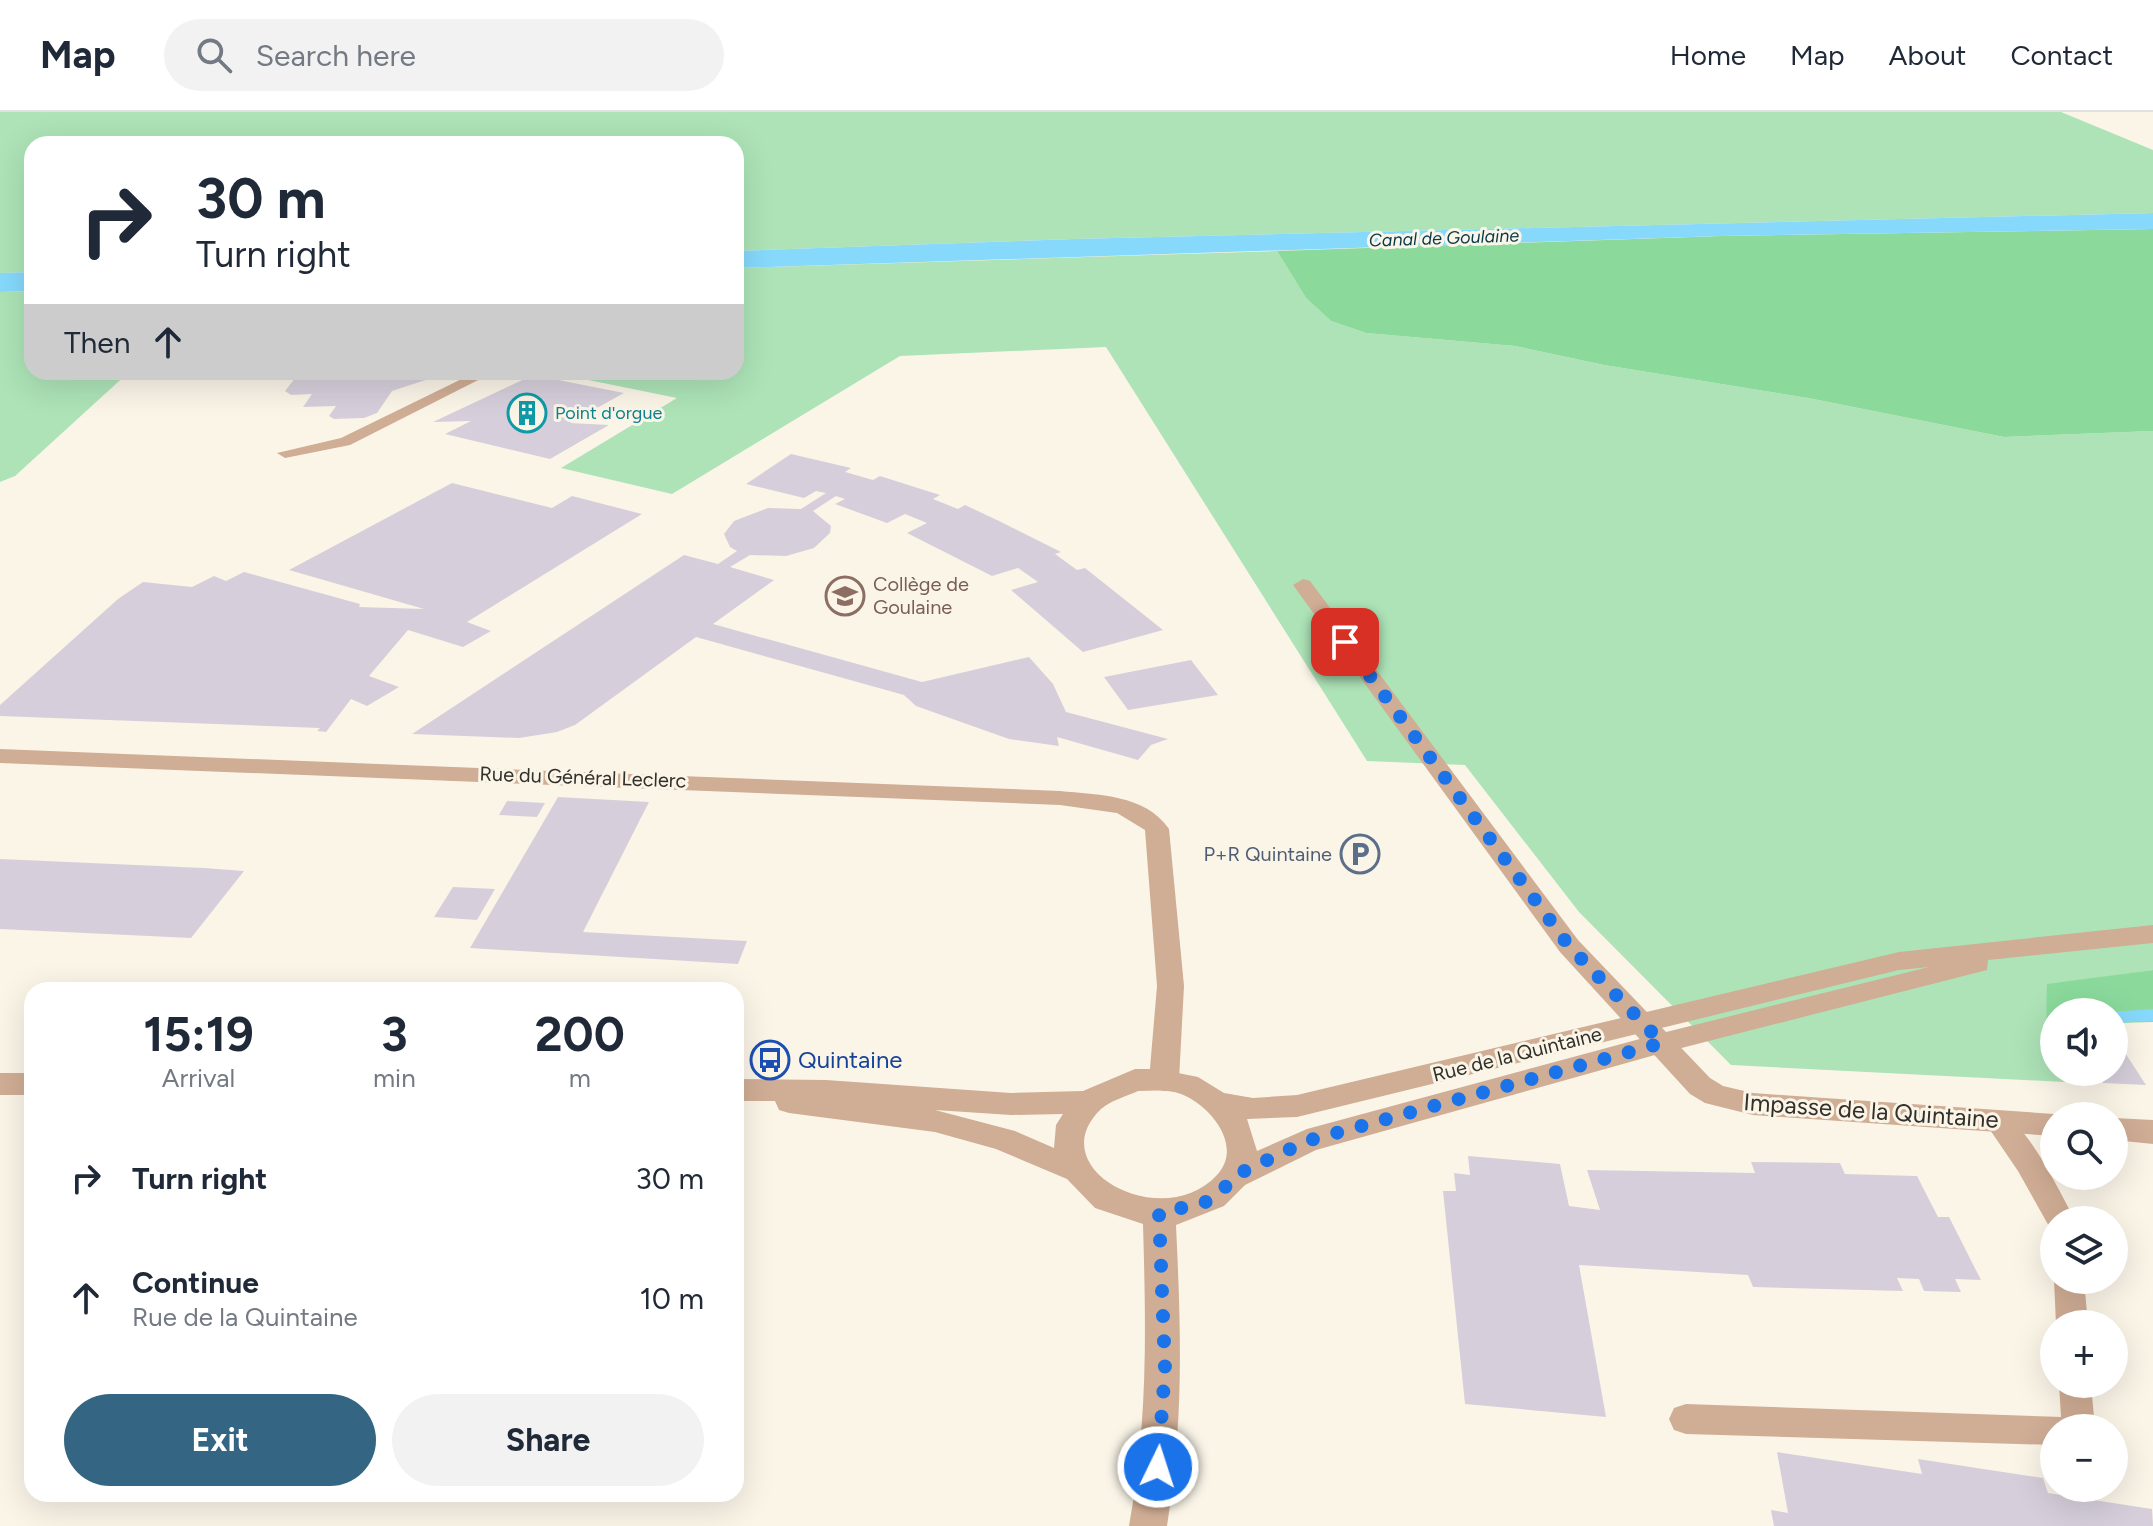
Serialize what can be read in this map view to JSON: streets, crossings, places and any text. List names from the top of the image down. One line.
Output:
{"streets":{"street":["Rue du Général Leclerc","Rue de la Quintaine","Impasse de la Quintaine"]},"crossings":[["Rue du Général Leclerc","Rue de la Quintaine"],["Rue de la Quintaine","Impasse de la Quintaine"]],"water":["Canal de Goulaine"],"places":{"building":["Point d'orgue"],"school or university":["Collège de Goulaine"],"parking":["P+R Quintaine"],"bus stop":["Quintaine"]},"page":{"header":"Map","search":"Search here","nav":["Home","Map","About","Contact"],"turn":["30 m","Turn right"],"then":"Then","eta":["15:19","Arrival","3","min","200","m"],"map_buttons":["+","−"],"list":[{"name":"Turn right","value":"30 m"},{"name":"Continue","note":"Rue de la Quintaine","value":"10 m"}],"buttons":["Exit","Share"]}}
